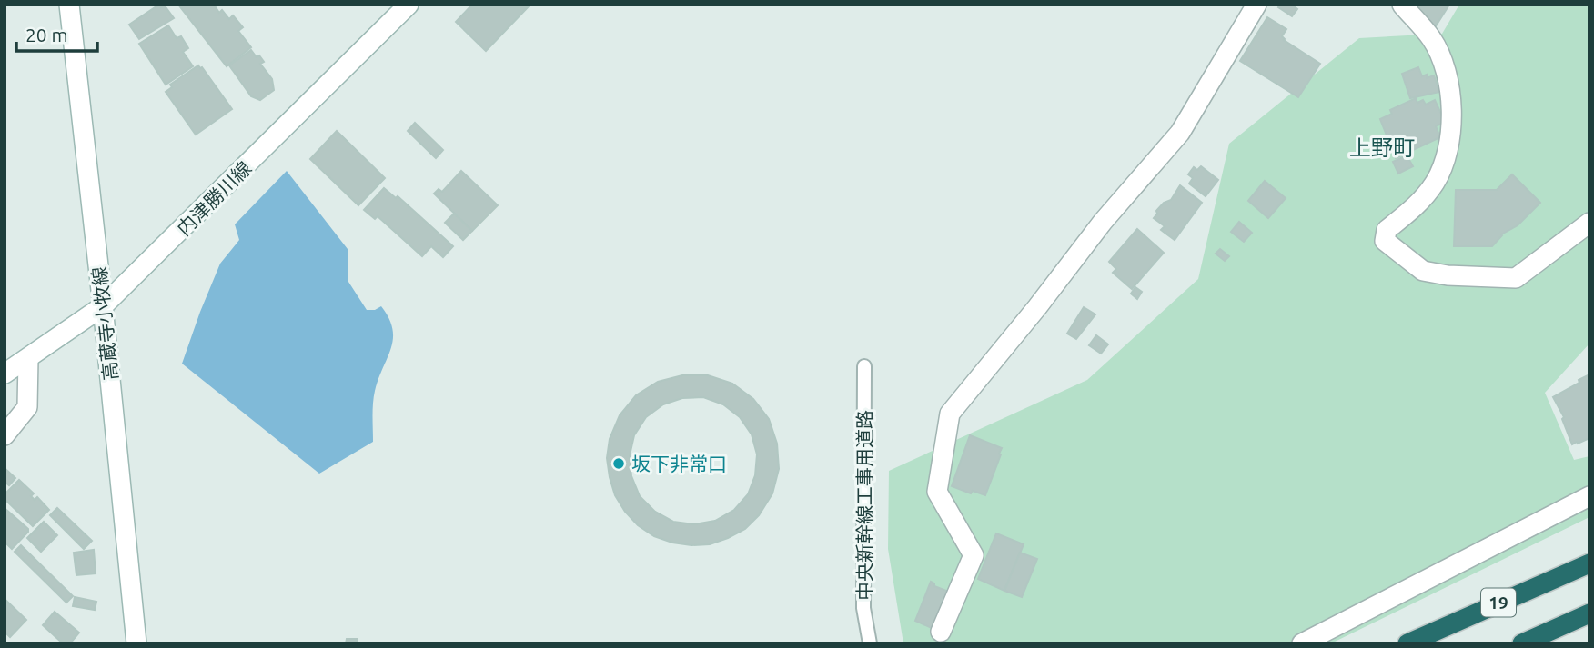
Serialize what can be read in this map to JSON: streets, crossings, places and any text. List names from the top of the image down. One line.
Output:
{"streets":{"highway":["19"],"street":["内津勝川線","高蔵寺小牧線"],"lane":["中央新幹線工事用道路"]},"crossings":[["内津勝川線","高蔵寺小牧線"]],"districts":["上野町"],"places":["坂下非常口"],"scale_bar":"20 m"}
